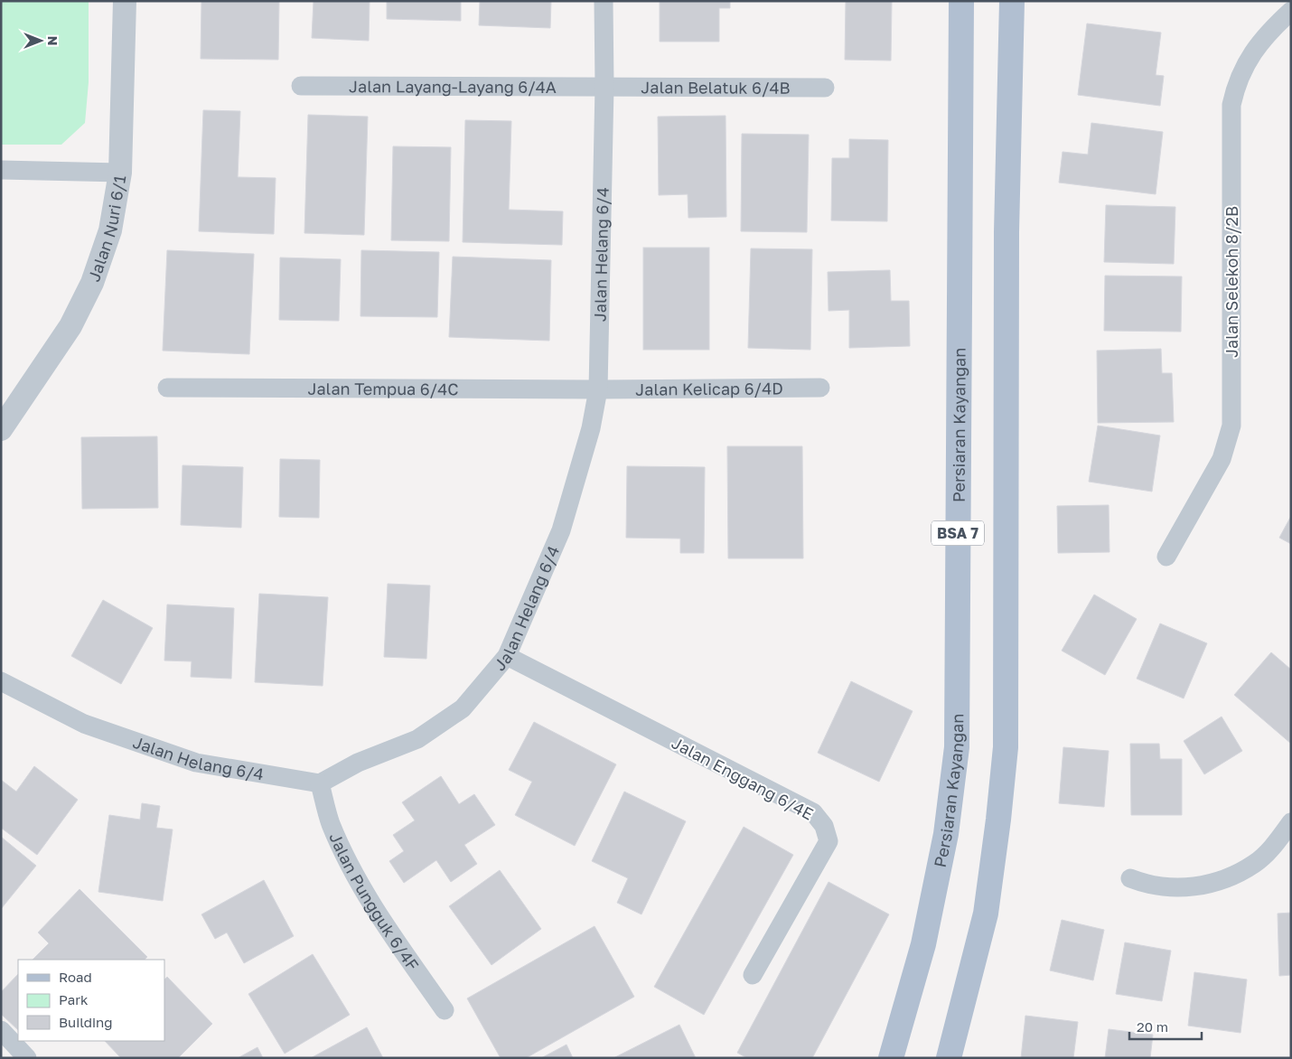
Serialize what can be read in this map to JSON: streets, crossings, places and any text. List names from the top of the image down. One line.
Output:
{"streets":{"main road":["Persiaran Kayangan","BSA 7"],"street":["Jalan Layang-Layang 6/4A","Jalan Belatuk 6/4B","Jalan Nuri 6/1","Jalan Helang 6/4","Jalan Selekoh 8/2B","Jalan Tempua 6/4C","Jalan Kelicap 6/4D","Jalan Enggang 6/4E","Jalan Pungguk 6/4F"]},"crossings":[["Jalan Layang-Layang 6/4A","Jalan Belatuk 6/4B"],["Jalan Layang-Layang 6/4A","Jalan Helang 6/4"],["Jalan Belatuk 6/4B","Jalan Helang 6/4"],["Jalan Helang 6/4","Jalan Tempua 6/4C"],["Jalan Helang 6/4","Jalan Kelicap 6/4D"],["Jalan Helang 6/4","Jalan Enggang 6/4E"],["Jalan Helang 6/4","Jalan Pungguk 6/4F"],["Jalan Tempua 6/4C","Jalan Kelicap 6/4D"]],"legend":["Road","Park","Building"],"scale_bar":"20 m","north":"right"}
